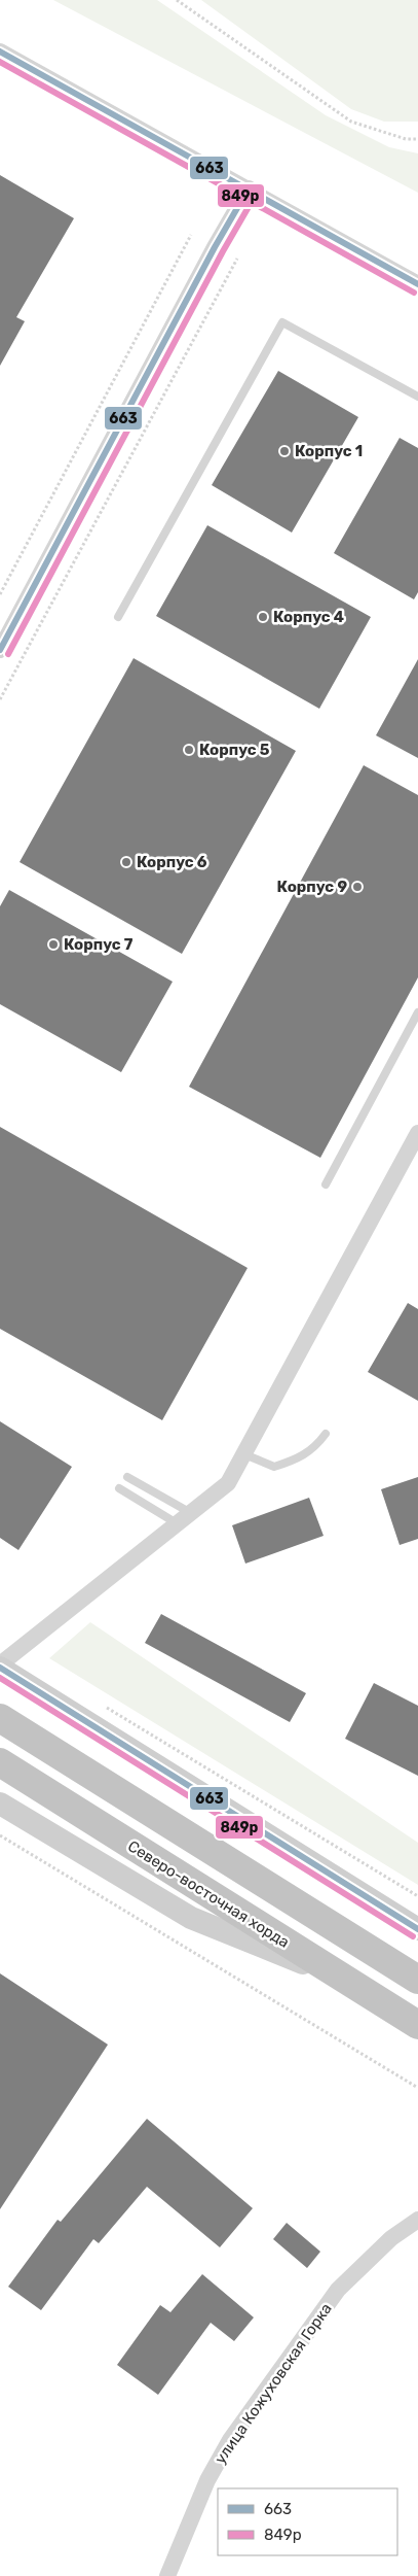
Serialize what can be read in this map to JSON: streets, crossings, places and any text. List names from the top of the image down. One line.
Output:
{"streets":{"highway":["Северо-восточная хорда"],"street":["улица Кожуховская Горка"]},"places":["Корпус 1","Корпус 4","Корпус 5","Корпус 6","Корпус 9","Корпус 7"],"lines":["transit line 663","transit line 849р"],"legend":["663","849р"]}
